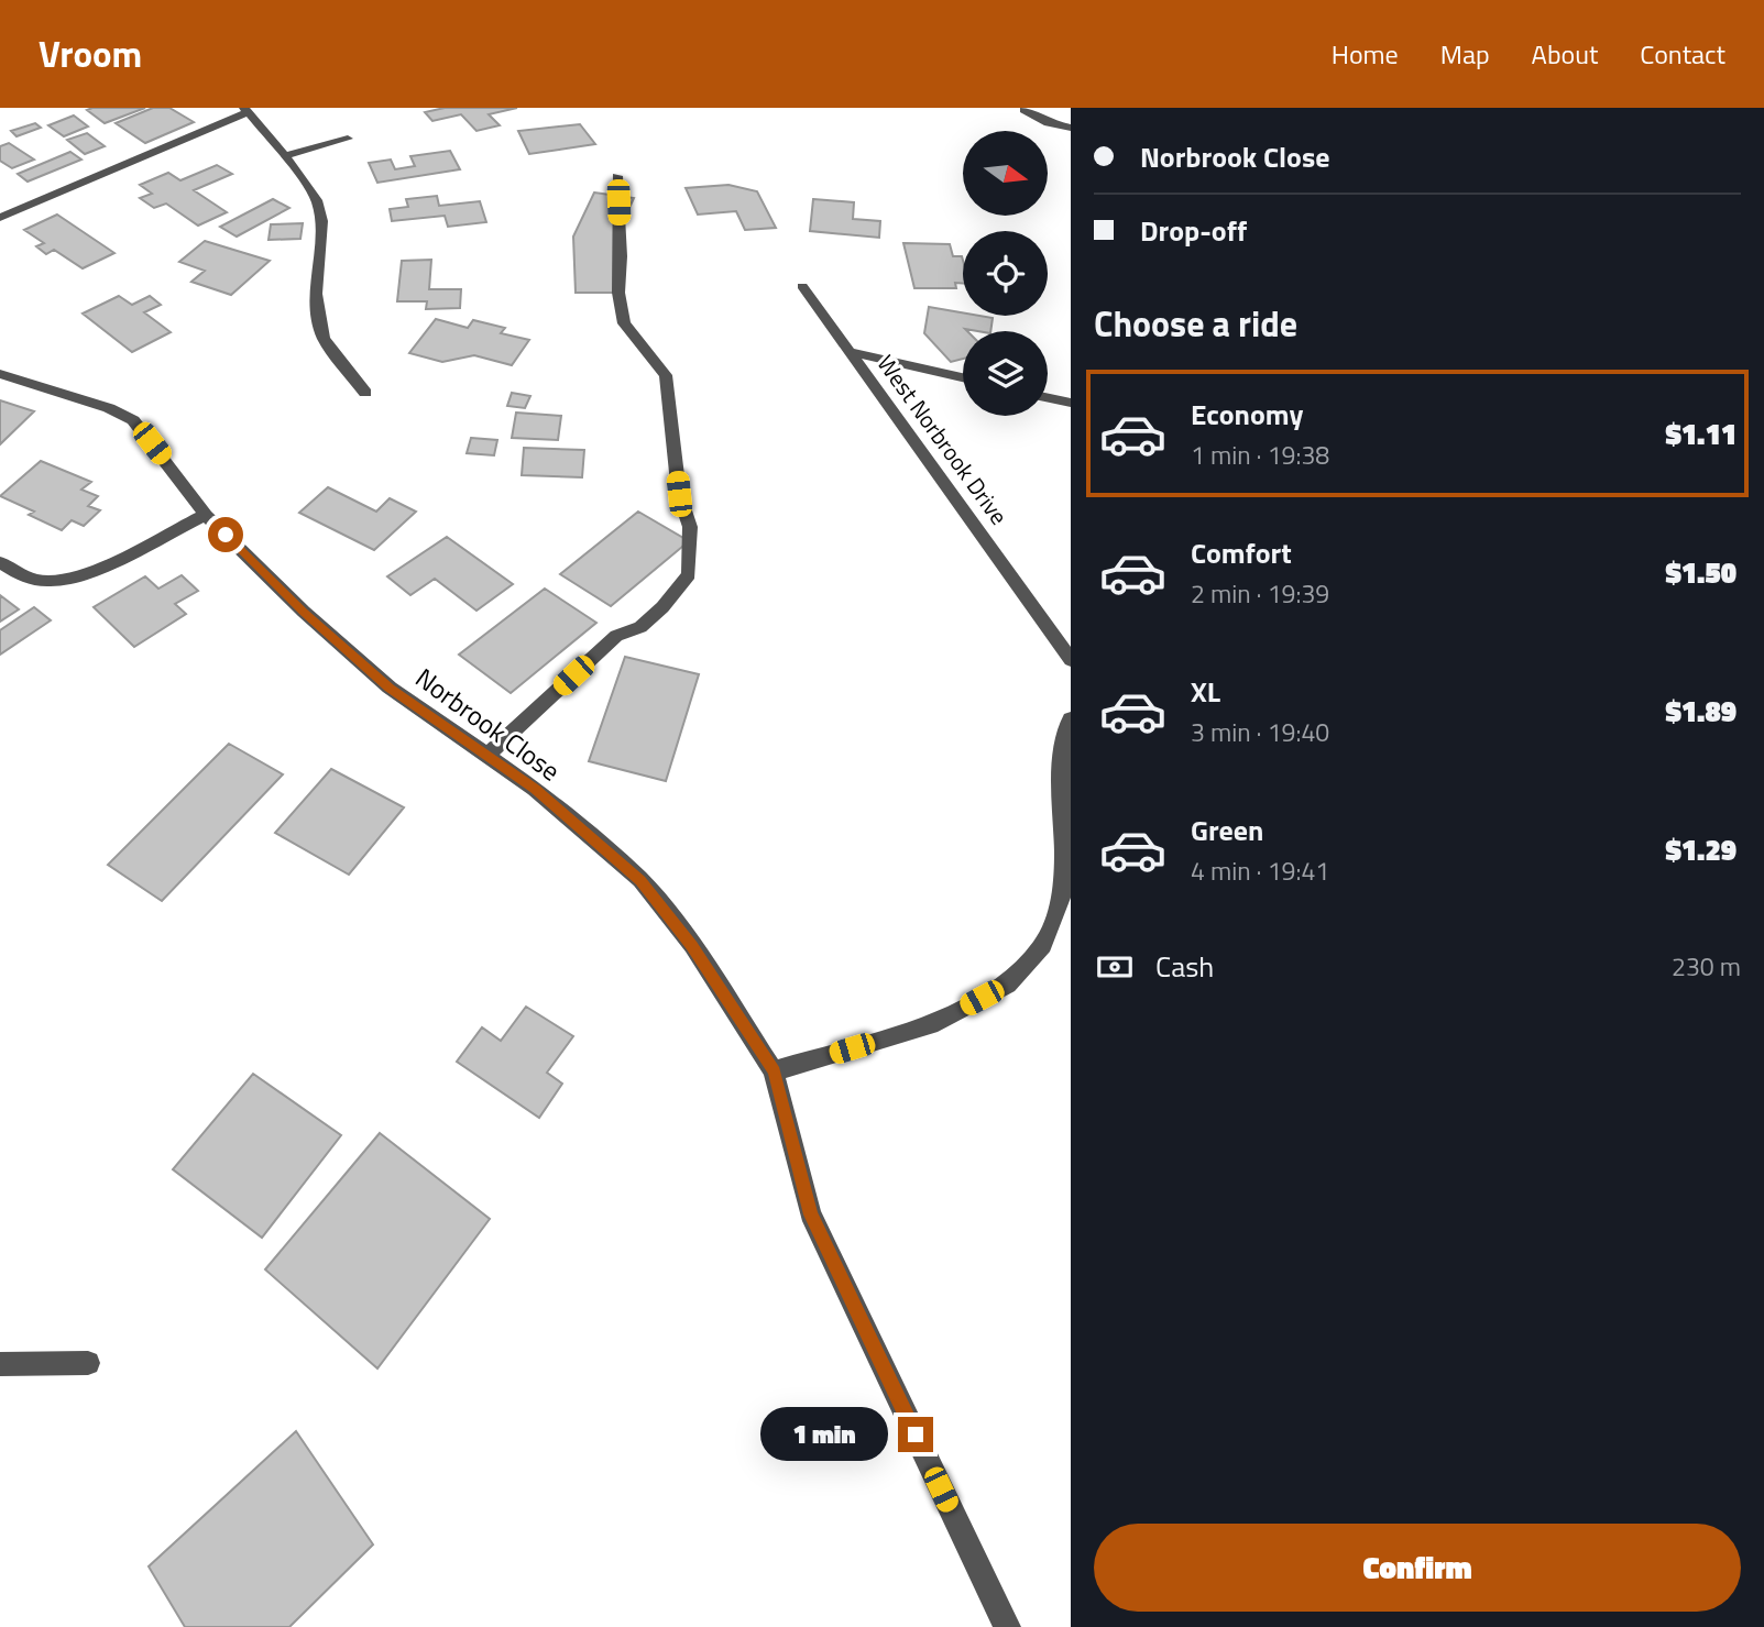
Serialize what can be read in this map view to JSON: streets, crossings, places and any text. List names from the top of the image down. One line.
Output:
{"streets":{"street":["West Norbrook Drive","Norbrook Close"]},"north":"right","page":{"header":"Vroom","nav":["Home","Map","About","Contact"],"banner":["Norbrook Close","Drop-off"],"heading":"Choose a ride","list":[{"name":"Economy","note":"1 min · 19:38","value":"$1.11"},{"name":"Comfort","note":"2 min · 19:39","value":"$1.50"},{"name":"XL","note":"3 min · 19:40","value":"$1.89"},{"name":"Green","note":"4 min · 19:41","value":"$1.29"}],"pay":["Cash","230 m"],"bubble":"1 min","buttons":"Confirm"}}
